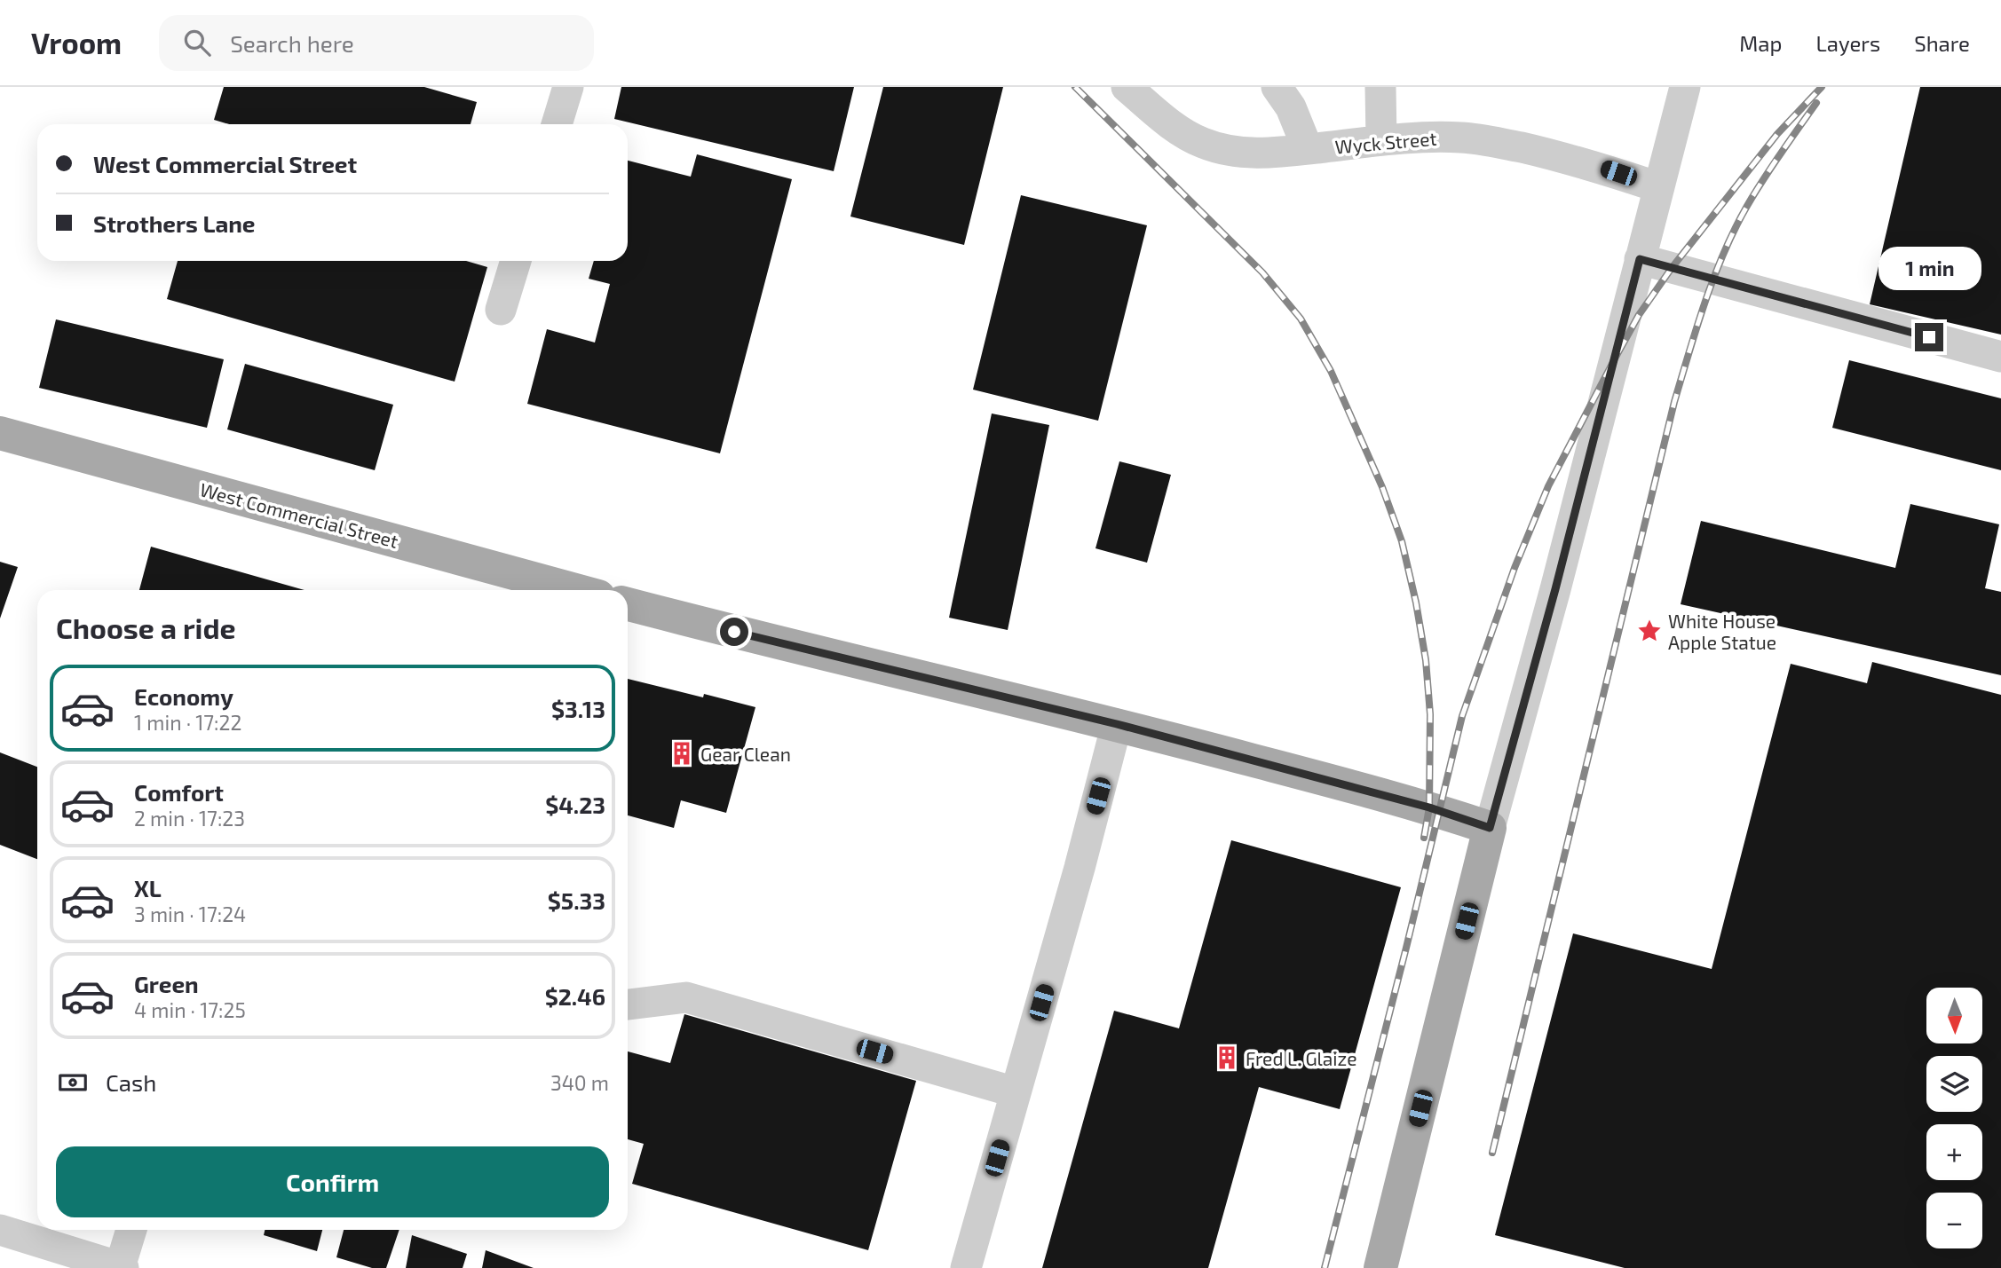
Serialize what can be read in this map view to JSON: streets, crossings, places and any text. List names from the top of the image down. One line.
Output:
{"streets":{"main road":["West Commercial Street"],"street":["Wyck Street"]},"places":{"place":["White House Apple Statue"],"building":["Gear Clean","Fred L. Glaize"]},"north":"bottom","page":{"header":"Vroom","search":"Search here","nav":["Map","Layers","Share"],"banner":["West Commercial Street","Strothers Lane"],"bubble":"1 min","heading":"Choose a ride","list":[{"name":"Economy","note":"1 min · 17:22","value":"$3.13"},{"name":"Comfort","note":"2 min · 17:23","value":"$4.23"},{"name":"XL","note":"3 min · 17:24","value":"$5.33"},{"name":"Green","note":"4 min · 17:25","value":"$2.46"}],"map_buttons":["+","−"],"pay":["Cash","340 m"],"buttons":"Confirm"}}
